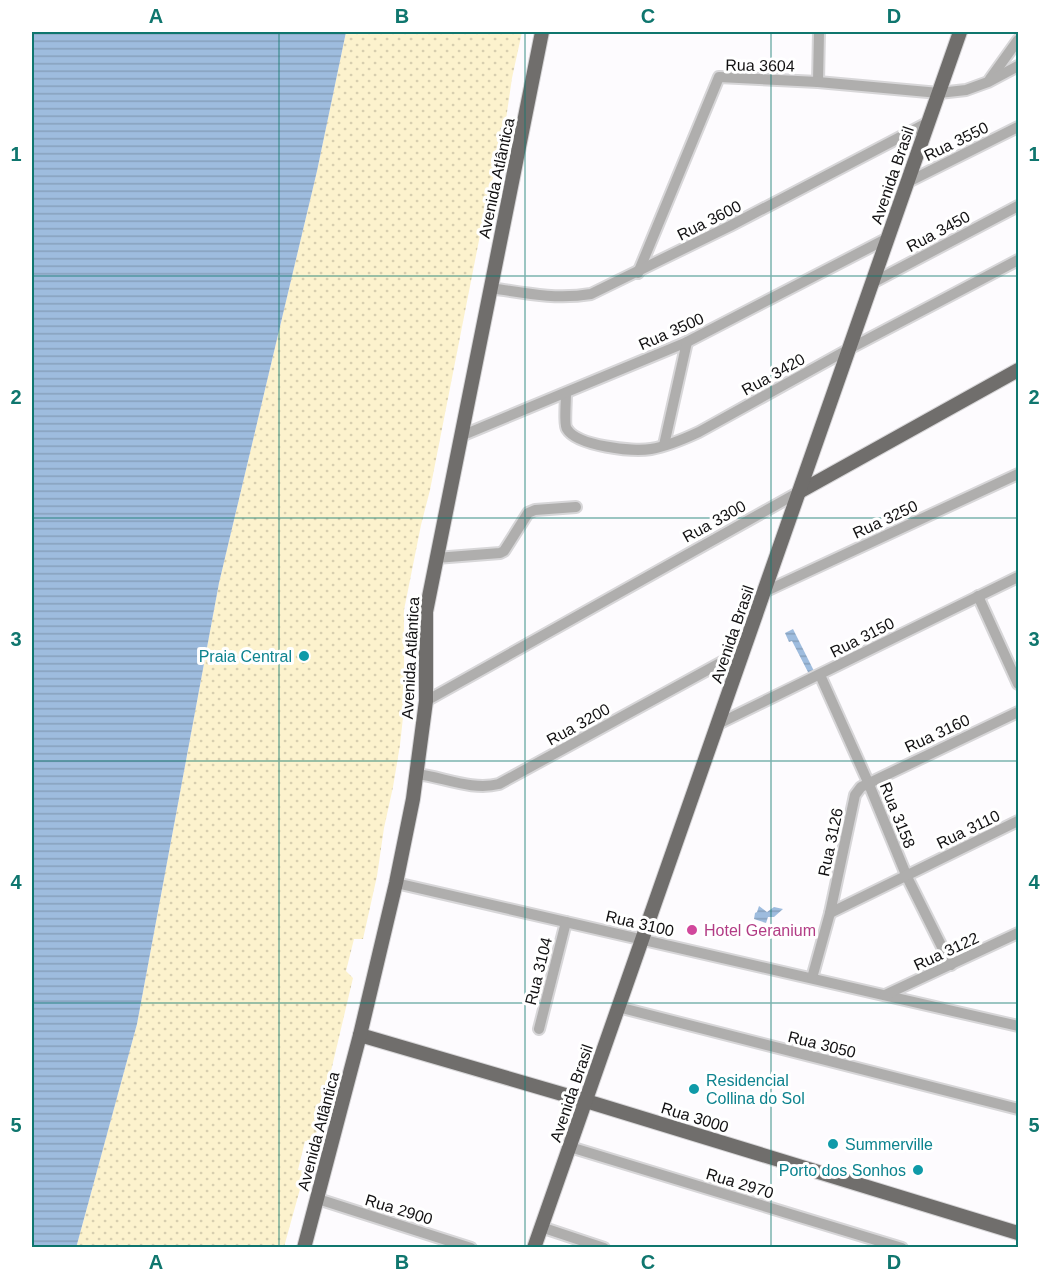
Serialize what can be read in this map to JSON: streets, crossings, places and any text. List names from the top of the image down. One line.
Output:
{"streets":{"main road":["Avenida Brasil","Avenida Atlântica","Rua 3300","Rua 3000"],"street":["Rua 3604","Rua 3550","Rua 3600","Rua 3450","Rua 3500","Rua 3420","Rua 3250","Rua 3150","Rua 3200","Rua 3160","Rua 3158","Rua 3110","Rua 3126","Rua 3100","Rua 3122","Rua 3104","Rua 3050","Rua 2970","Rua 2900"]},"crossings":[["Rua 3604","Avenida Brasil"],["Rua 3604","Rua 3600"],["Rua 3550","Avenida Brasil"],["Avenida Brasil","Rua 3600"],["Avenida Brasil","Rua 3450"],["Avenida Brasil","Rua 3500"],["Avenida Brasil","Rua 3420"],["Avenida Brasil","Rua 3250"],["Avenida Brasil","Rua 3300"],["Avenida Brasil","Rua 3150"],["Avenida Brasil","Rua 3200"],["Avenida Brasil","Rua 3100"],["Avenida Brasil","Rua 3050"],["Avenida Brasil","Rua 3000"],["Avenida Brasil","Rua 2970"],["Avenida Atlântica","Rua 3600"],["Avenida Atlântica","Rua 3500"],["Avenida Atlântica","Rua 3300"],["Avenida Atlântica","Rua 3200"],["Avenida Atlântica","Rua 3100"],["Avenida Atlântica","Rua 3000"],["Avenida Atlântica","Rua 2900"],["Rua 3500","Rua 3420"],["Rua 3150","Rua 3158"],["Rua 3160","Rua 3158"],["Rua 3160","Rua 3126"],["Rua 3158","Rua 3110"],["Rua 3158","Rua 3126"],["Rua 3158","Rua 3122"],["Rua 3110","Rua 3126"],["Rua 3100","Rua 3122"],["Rua 3100","Rua 3104"]],"places":["Praia Central","Hotel Geranium","Residencial Collina do Sol","Summerville","Porto dos Sonhos"],"grid":{"columns":["A","B","C","D"],"rows":["1","2","3","4","5"]}}
